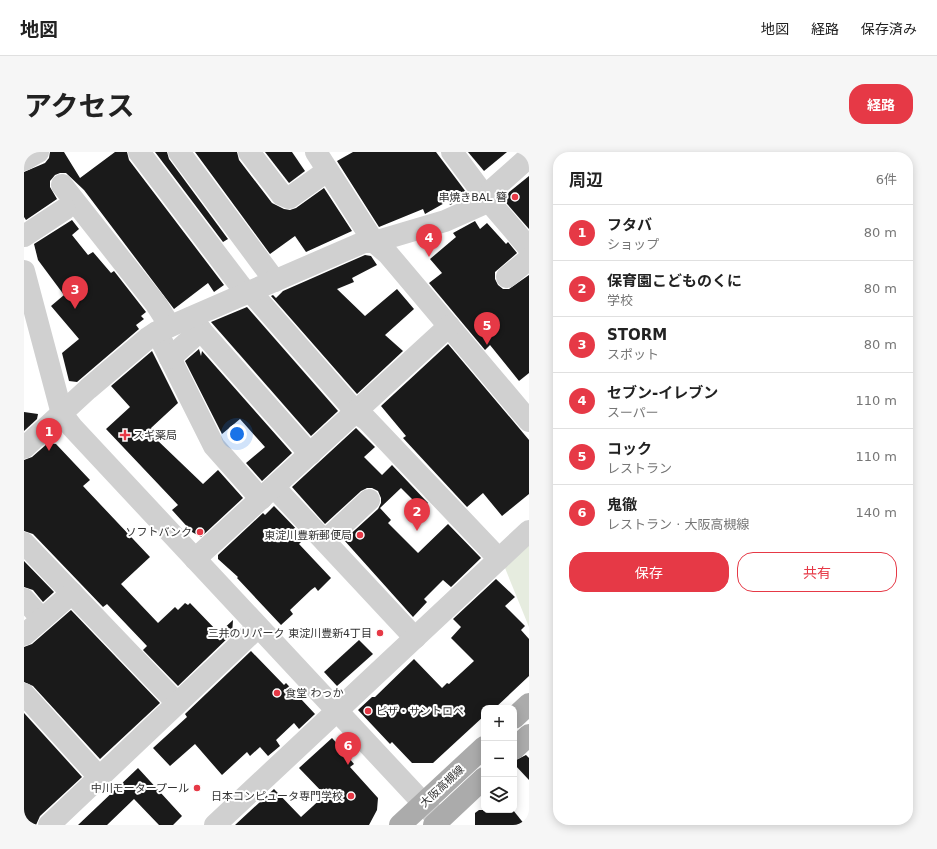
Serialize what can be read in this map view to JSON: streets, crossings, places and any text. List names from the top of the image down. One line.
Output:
{"streets":{"main road":["大阪高槻線"]},"places":{"other":["串焼きBAL 簪","ソフトバンク","東淀川豊新郵便局","三井のリパーク 東淀川豊新4丁目","食堂 わっか","ピザ・サントロペ","中川モータープール","日本コンピュータ専門学校"],"health":["スギ薬局"]},"page":{"header":"地図","nav":["地図","経路","保存済み"],"title":"アクセス","buttons":["経路",["保存","共有"]],"heading":["周辺","6件"],"list":[{"mark":"1","name":"フタバ","note":"ショップ","value":"80 m"},{"mark":"2","name":"保育園こどものくに","note":"学校","value":"80 m"},{"mark":"3","name":"STORM","note":"スポット","value":"80 m"},{"mark":"4","name":"セブン-イレブン","note":"スーパー","value":"110 m"},{"mark":"5","name":"コック","note":"レストラン","value":"110 m"},{"mark":"6","name":"鬼徹","note":"レストラン · 大阪高槻線","value":"140 m"}],"pins":["4","3","5","1","2","6"],"map_buttons":["+","−"]}}
